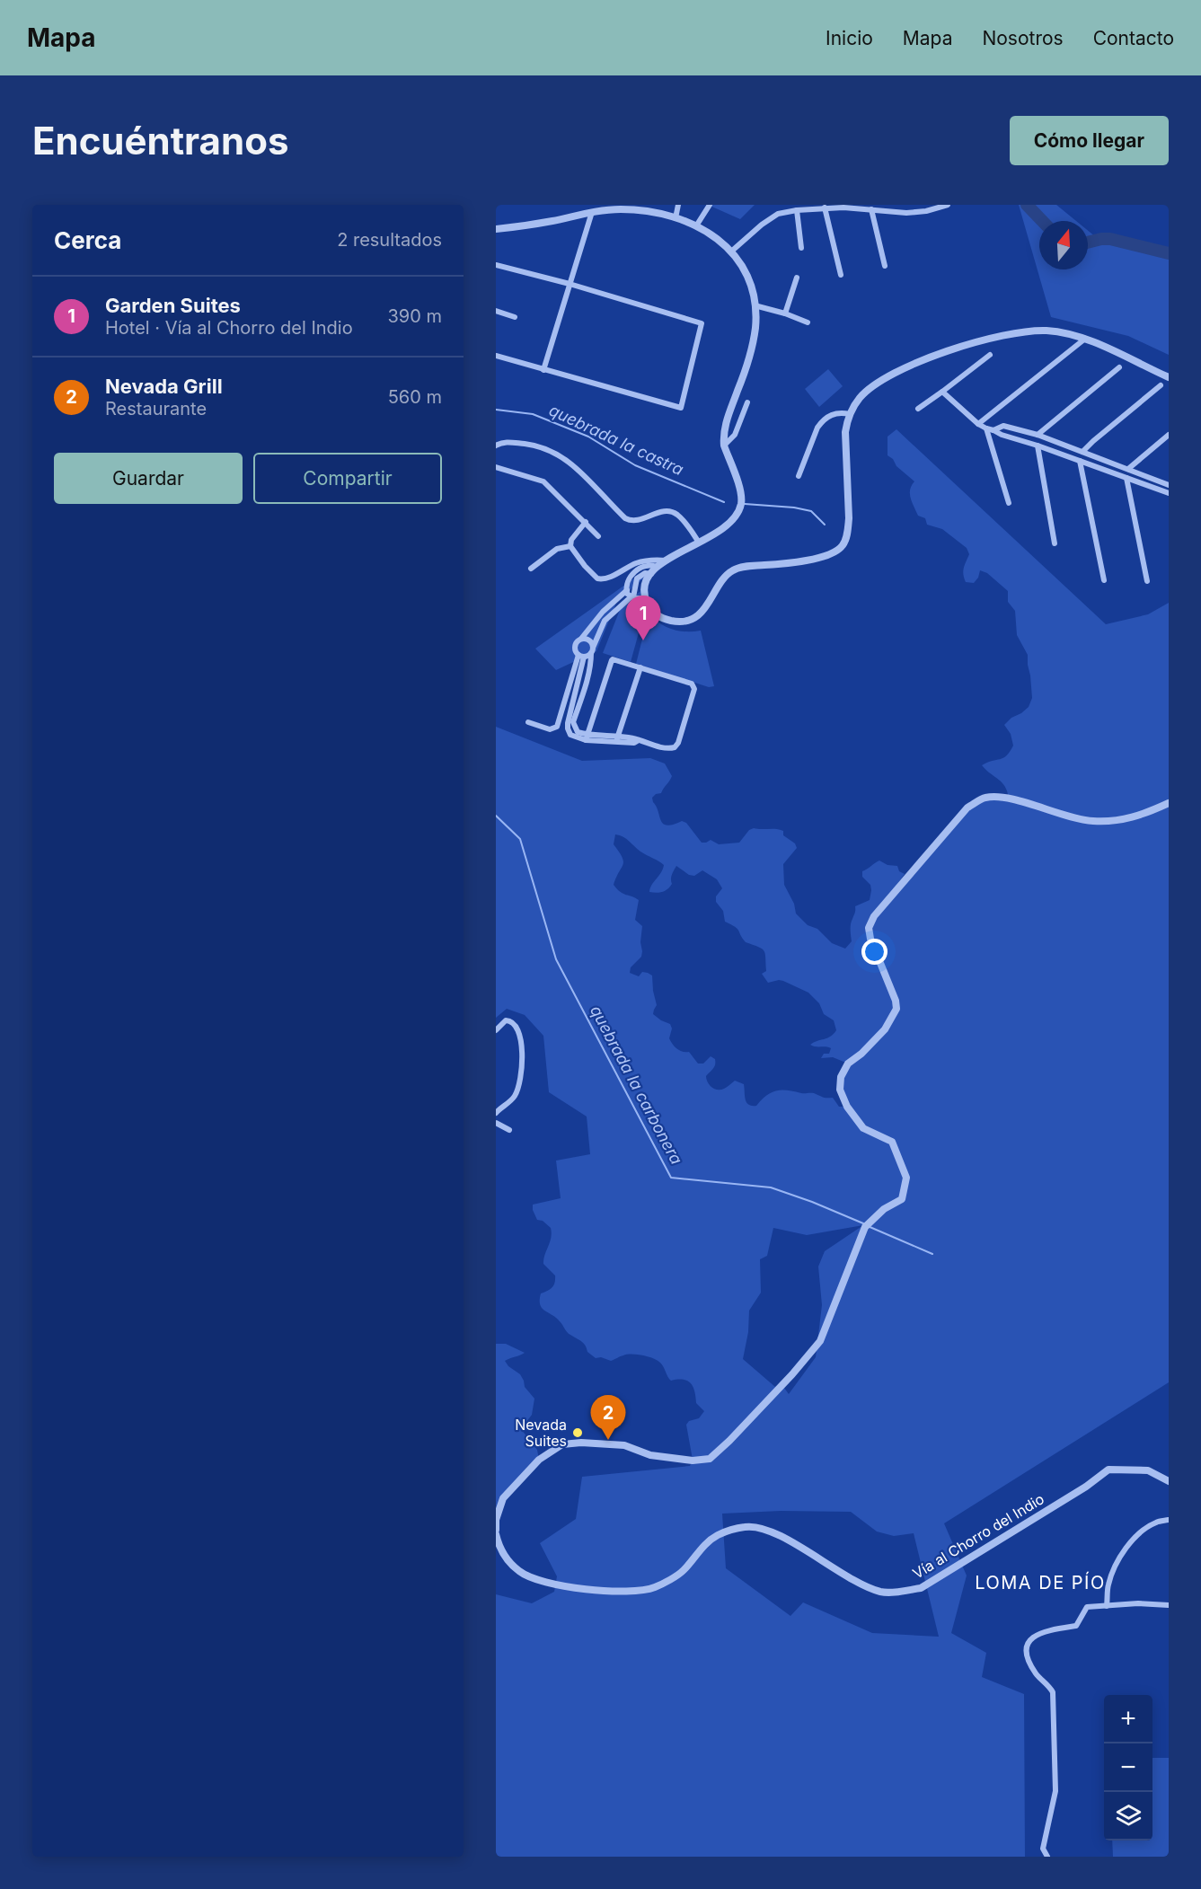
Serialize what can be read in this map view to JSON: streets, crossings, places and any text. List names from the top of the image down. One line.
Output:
{"streets":{"street":["Vía al Chorro del Indio"]},"districts":["LOMA DE PÍO"],"water":["quebrada la castra","quebrada la carbonera"],"places":["Nevada Suites"],"north":"top","page":{"header":"Mapa","nav":["Inicio","Mapa","Nosotros","Contacto"],"buttons":["Cómo llegar",["Guardar","Compartir"]],"title":"Encuéntranos","heading":["Cerca","2 resultados"],"list":[{"mark":"1","name":"Garden Suites","note":"Hotel · Vía al Chorro del Indio","value":"390 m"},{"mark":"2","name":"Nevada Grill","note":"Restaurante","value":"560 m"}],"pins":["1","2"],"map_buttons":["+","−"]}}
